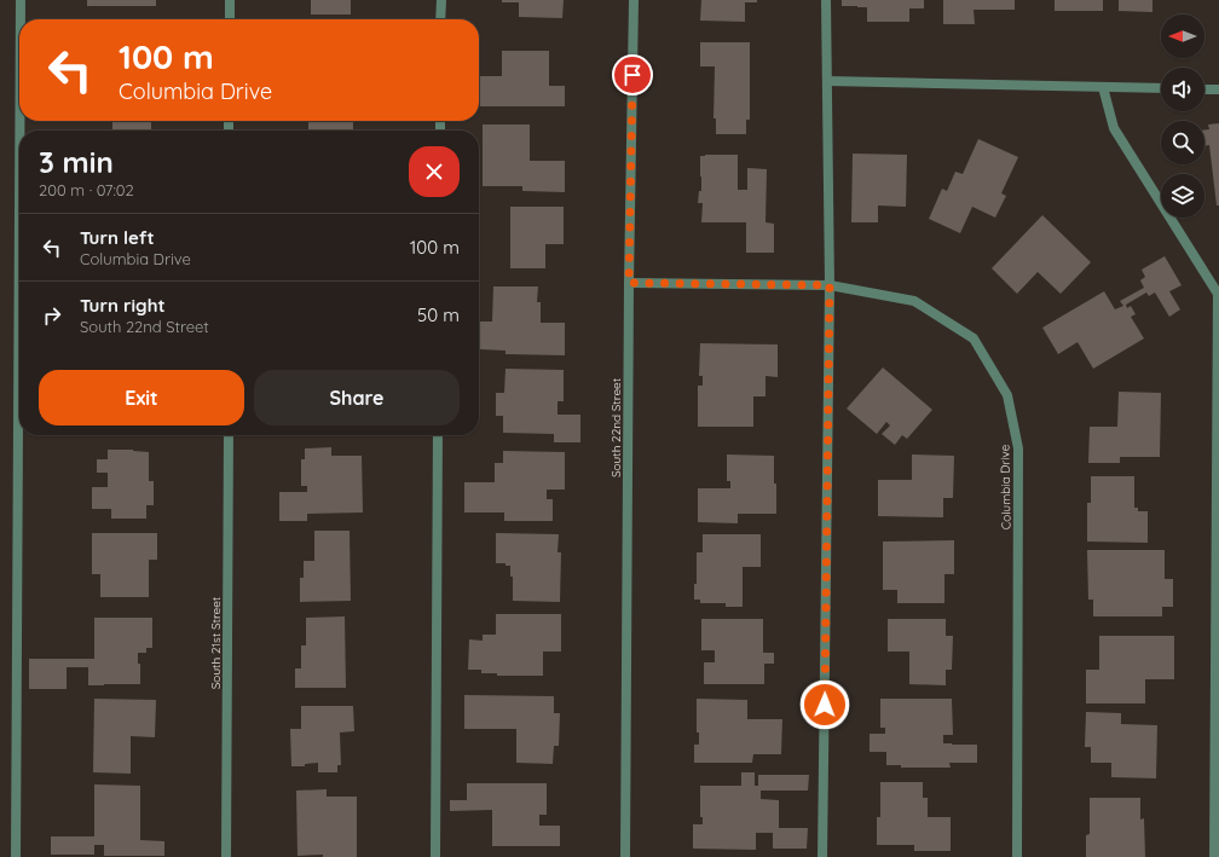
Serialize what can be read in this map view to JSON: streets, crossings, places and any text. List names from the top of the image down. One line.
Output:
{"streets":{"street":["South 22nd Street","Columbia Drive","South 21st Street"]},"crossings":[["South 22nd Street","Columbia Drive"]],"north":"left","page":{"turn":["100 m","Columbia Drive"],"heading":["3 min","200 m · 07:02"],"list":[{"name":"Turn left","note":"Columbia Drive","value":"100 m"},{"name":"Turn right","note":"South 22nd Street","value":"50 m"}],"buttons":["Exit","Share"]}}
